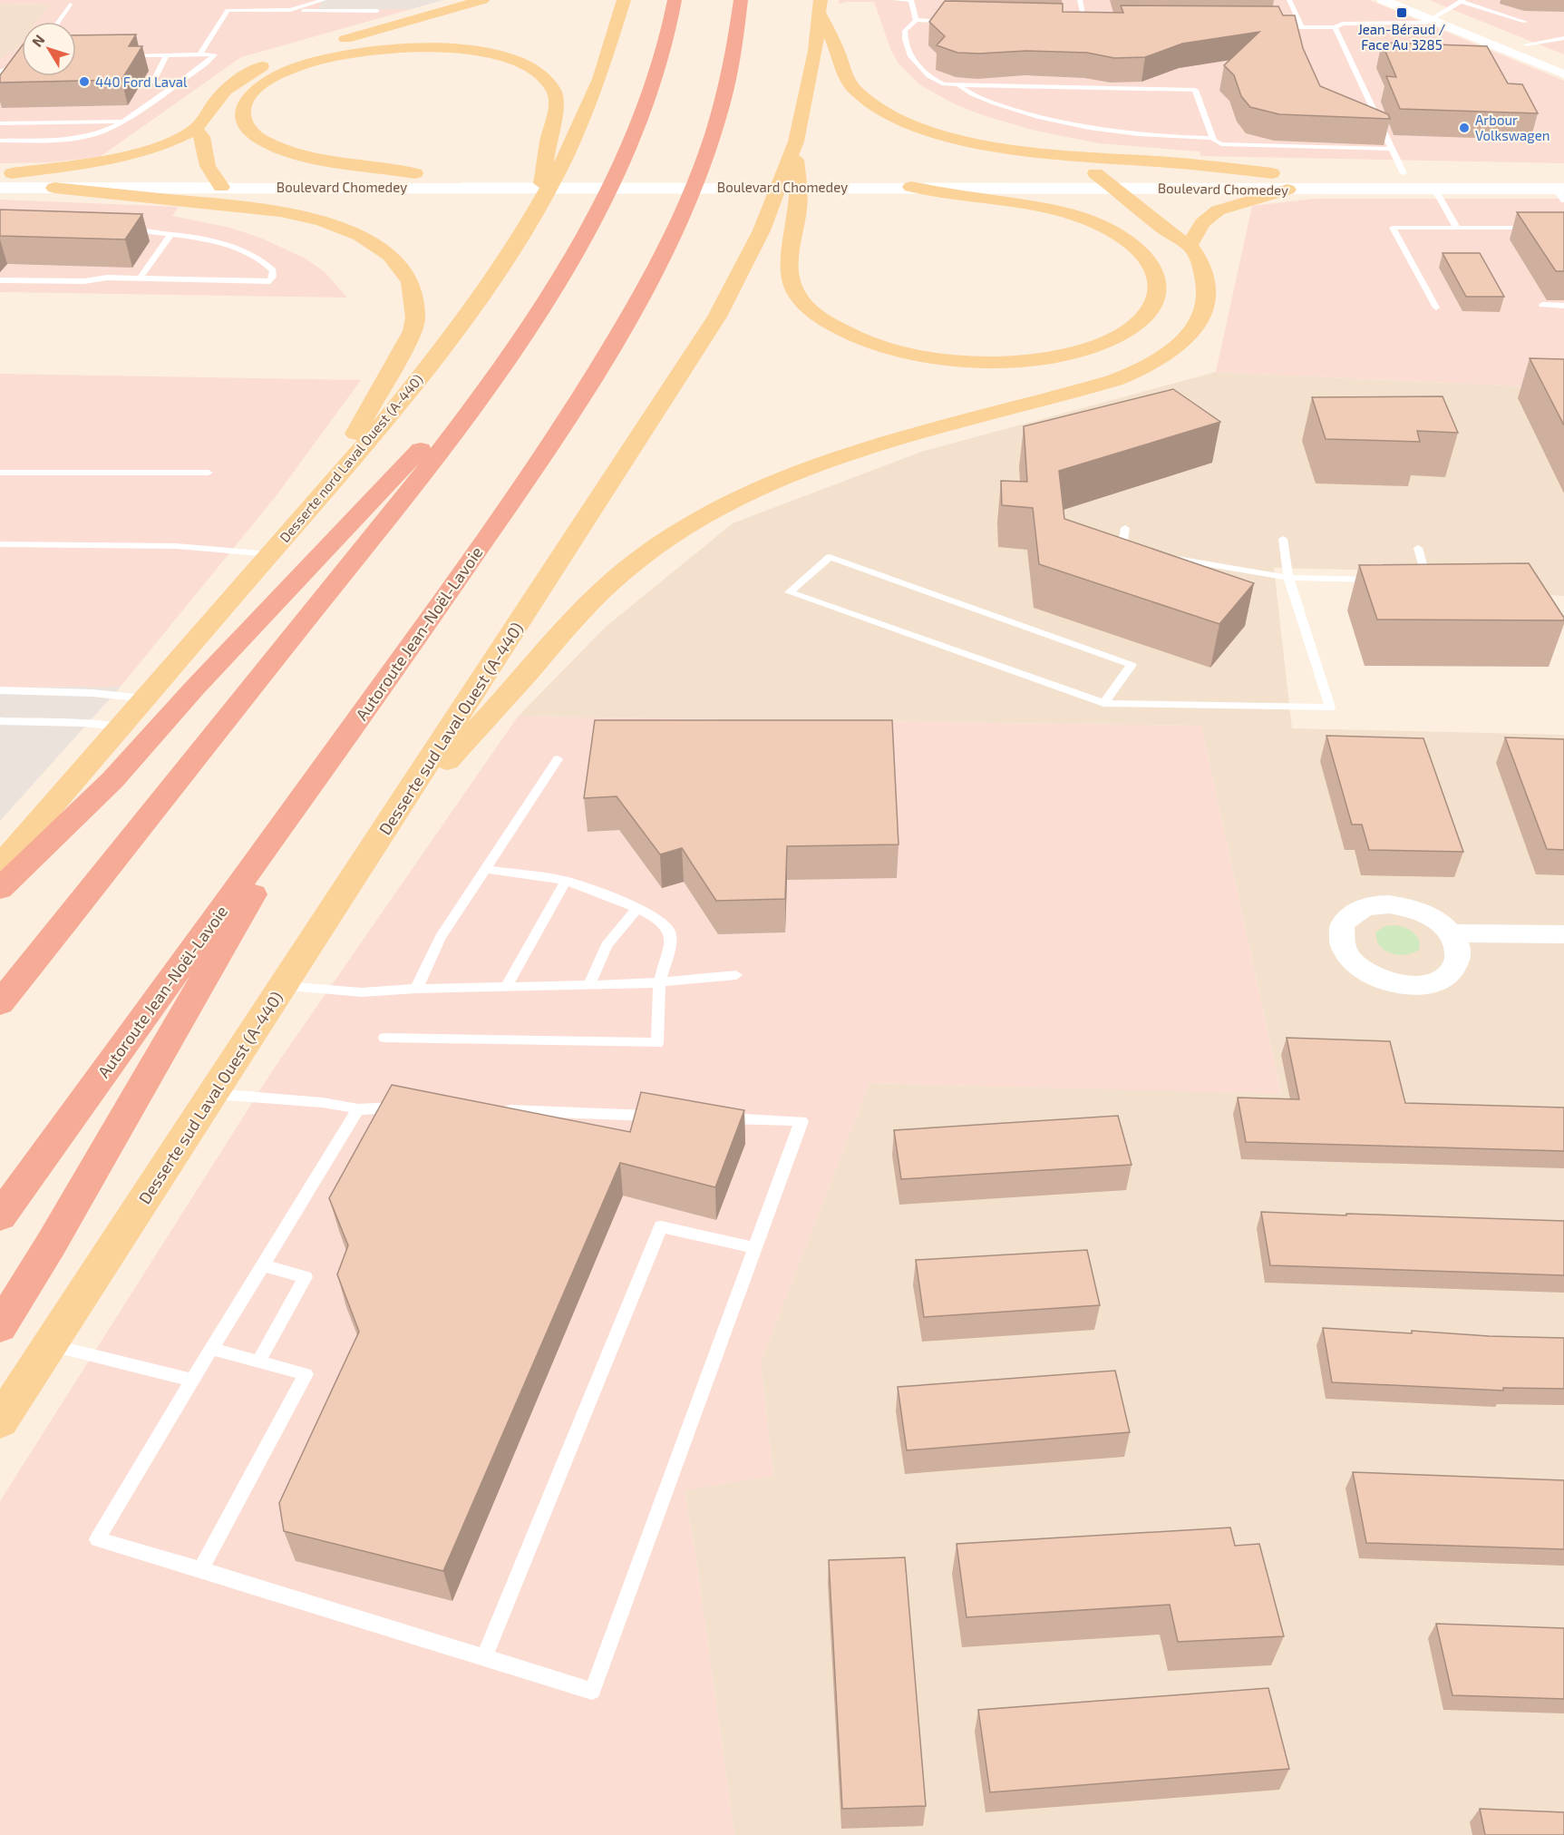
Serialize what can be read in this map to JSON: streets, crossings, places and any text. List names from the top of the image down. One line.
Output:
{"streets":{"highway":["Autoroute Jean-Noël-Lavoie"],"main road":["Desserte nord Laval Ouest (A-440)","Desserte sud Laval Ouest (A-440)"],"street":["Boulevard Chomedey"]},"places":{"transit":["Jean-Béraud / Face Au 3285"],"other":["440 Ford Laval","Arbour Volkswagen"]},"north":"top left"}
